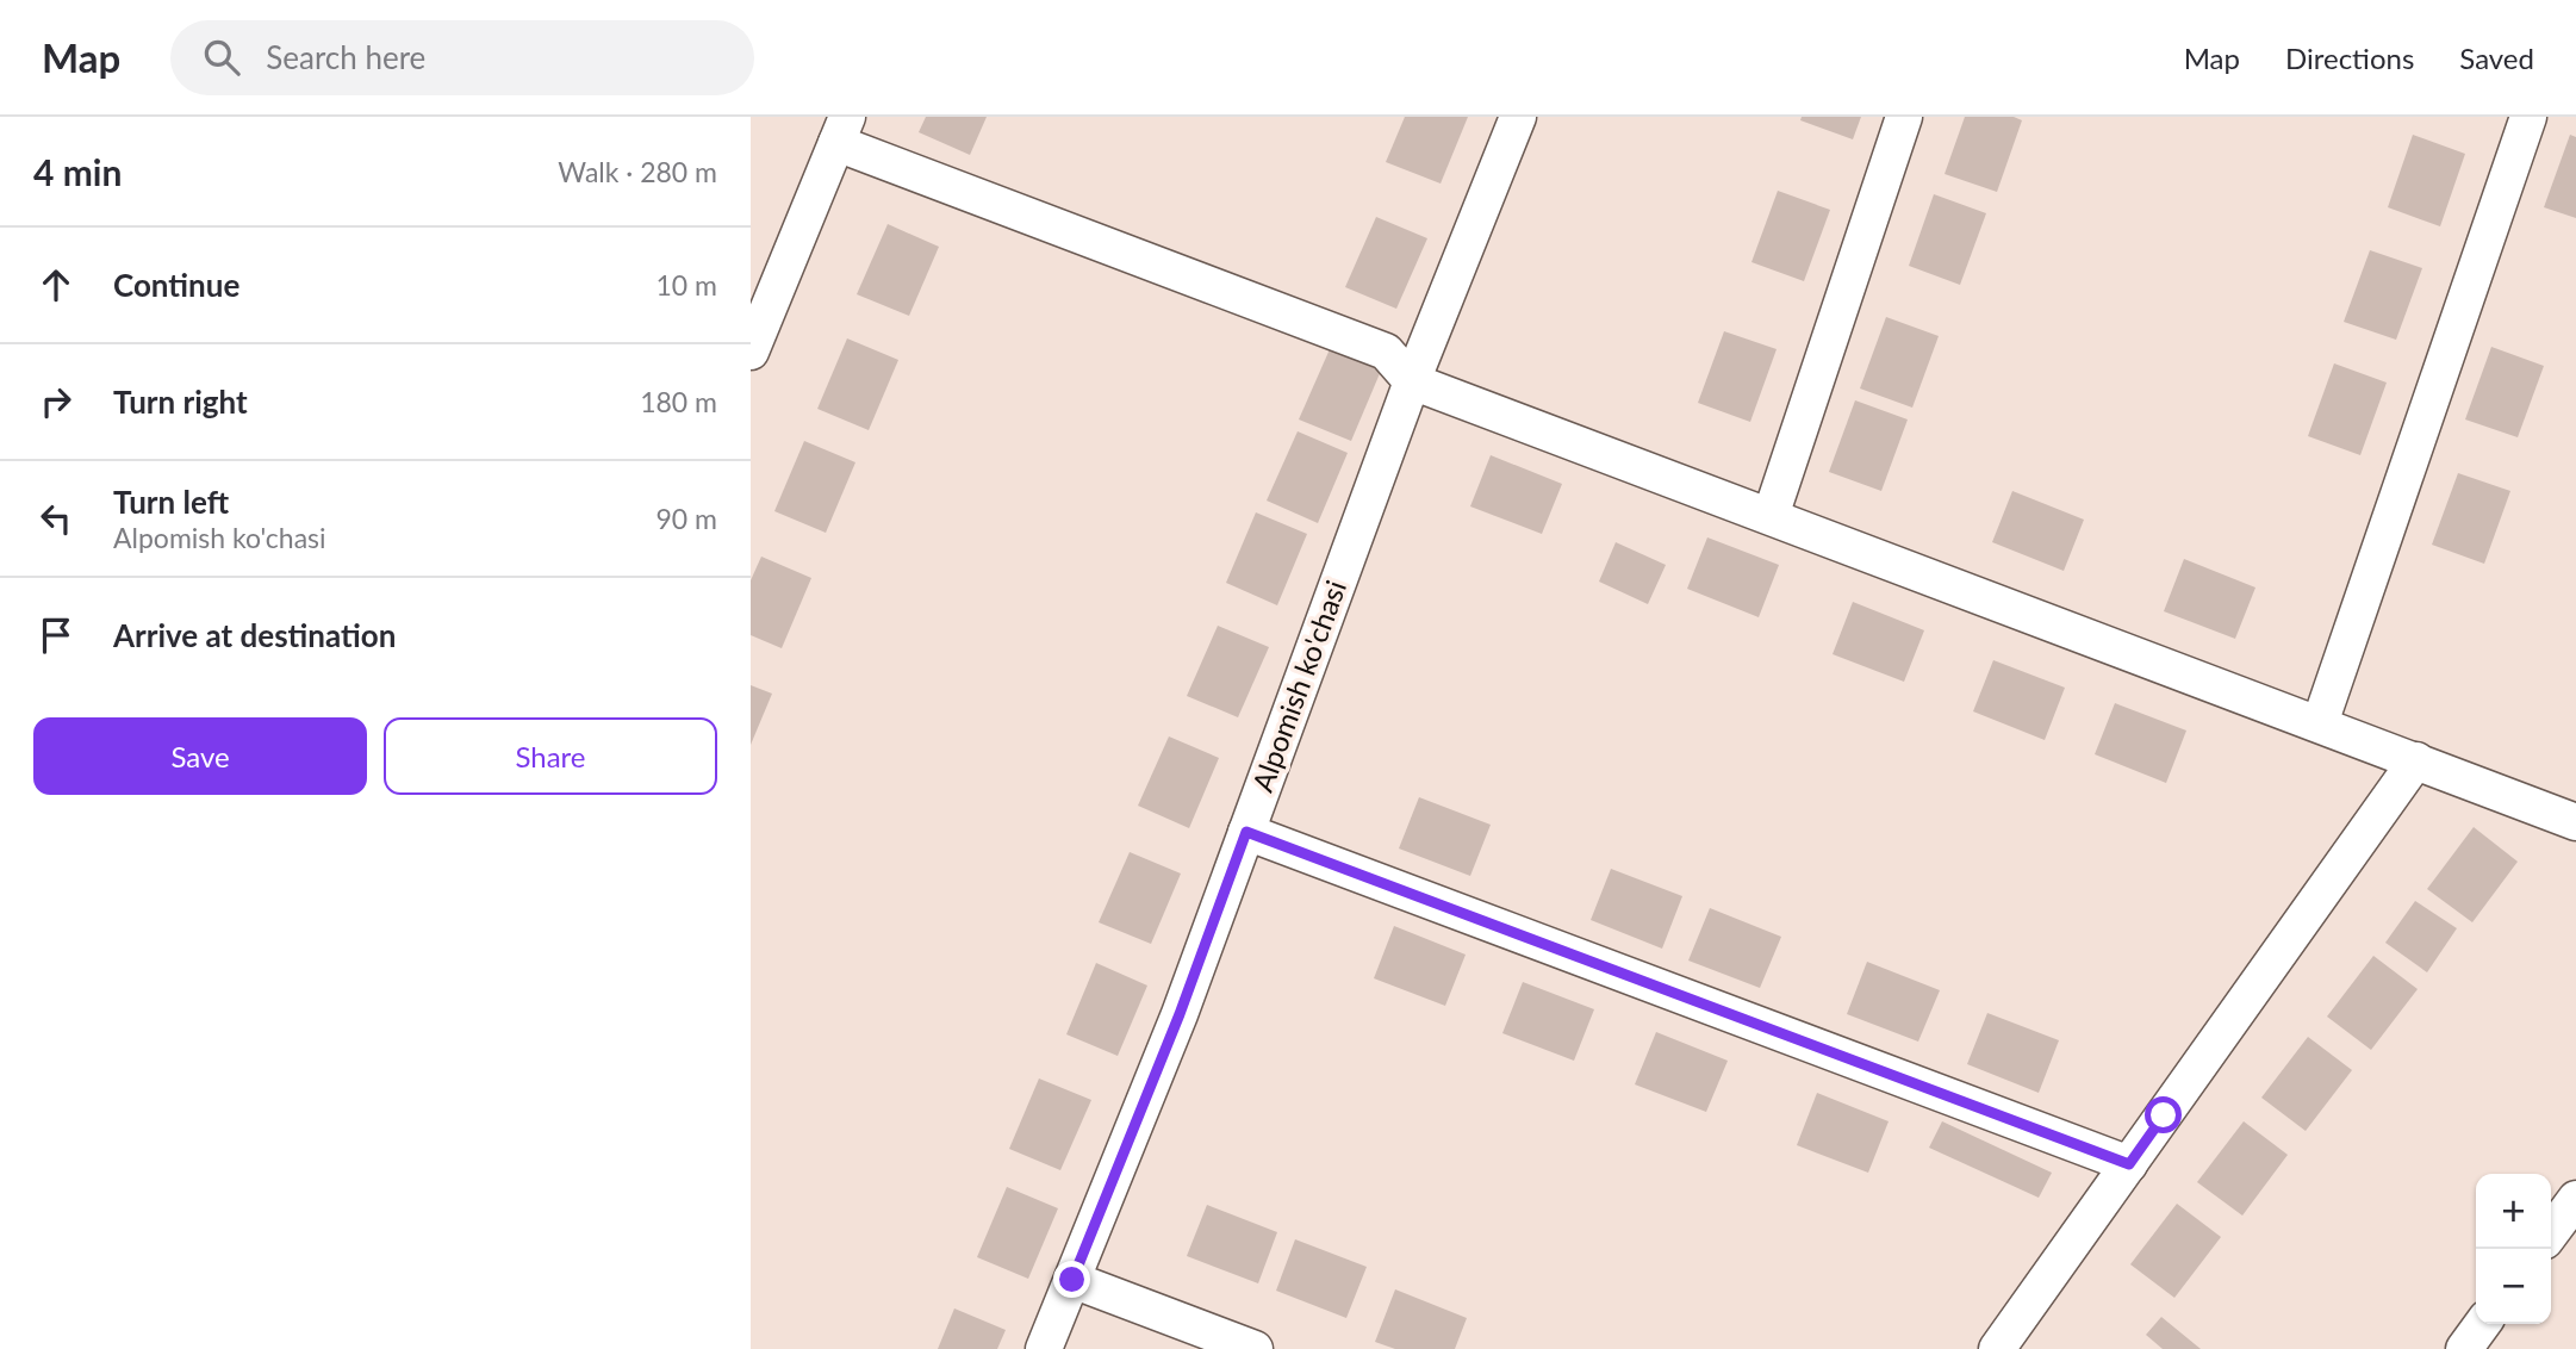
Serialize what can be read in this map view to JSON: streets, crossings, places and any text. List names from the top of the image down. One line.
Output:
{"streets":{"street":["Alpomish ko'chasi"]},"page":{"header":"Map","search":"Search here","nav":["Map","Directions","Saved"],"heading":["4 min","Walk · 280 m"],"list":[["Continue","10 m"],["Turn right","180 m"],["Turn left","Alpomish ko'chasi","90 m"],"Arrive at destination"],"buttons":["Save","Share"],"map_buttons":["+","−"]}}
